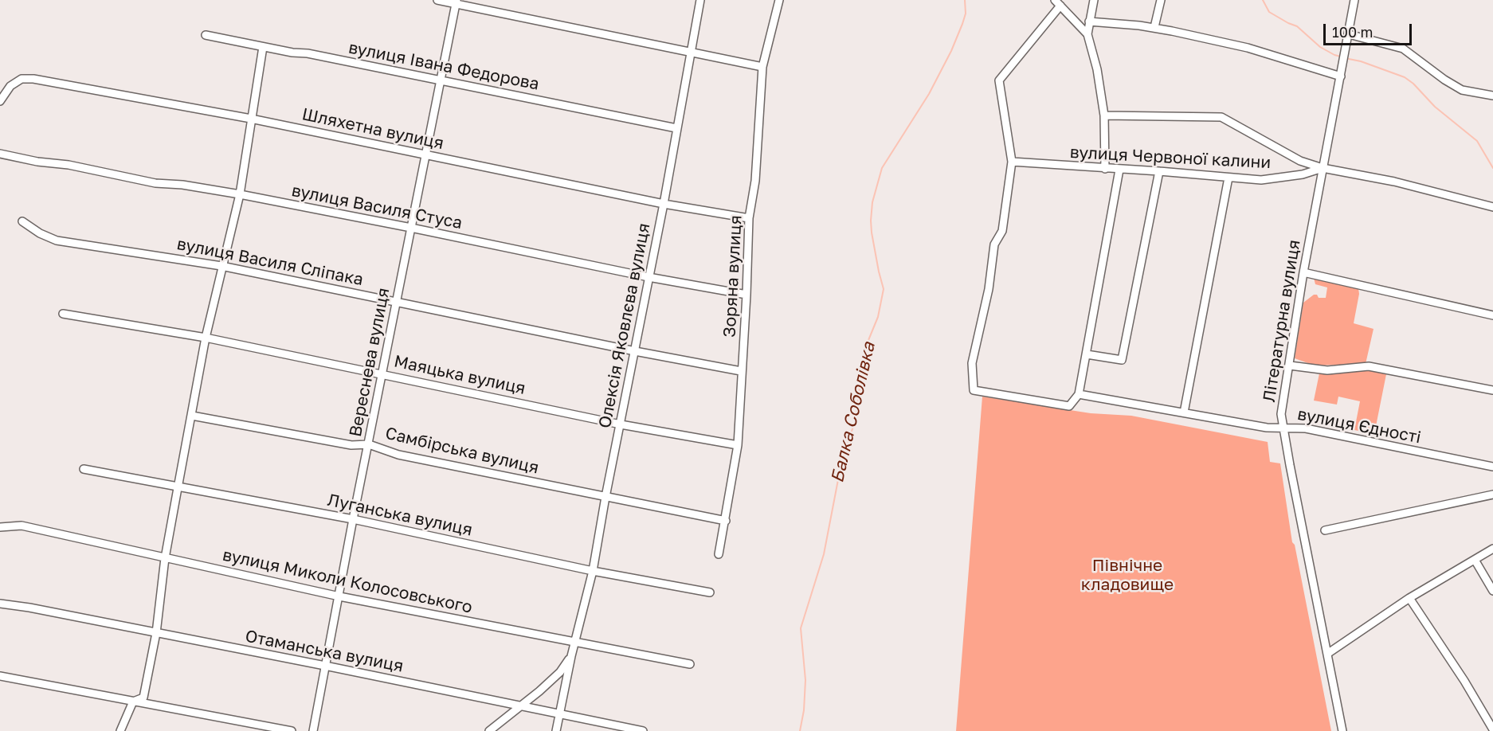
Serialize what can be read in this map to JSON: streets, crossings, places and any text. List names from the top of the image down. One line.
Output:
{"streets":{"street":["вулиця Івана Федорова","Шляхетна вулиця","вулиця Червоної калини","вулиця Василя Стуса","вулиця Василя Сліпака","Зоряна вулиця","Літературна вулиця","Олексія Яковлєва вулиця","Вереснева вулиця","Маяцька вулиця","вулиця Єдності","Самбірська вулиця","Луганська вулиця","вулиця Миколи Колосовського","Отаманська вулиця"]},"crossings":[["вулиця Івана Федорова","Олексія Яковлєва вулиця"],["вулиця Івана Федорова","Вереснева вулиця"],["Шляхетна вулиця","Зоряна вулиця"],["Шляхетна вулиця","Олексія Яковлєва вулиця"],["Шляхетна вулиця","Вереснева вулиця"],["вулиця Червоної калини","Літературна вулиця"],["вулиця Василя Стуса","Зоряна вулиця"],["вулиця Василя Стуса","Олексія Яковлєва вулиця"],["вулиця Василя Стуса","Вереснева вулиця"],["вулиця Василя Сліпака","Зоряна вулиця"],["вулиця Василя Сліпака","Олексія Яковлєва вулиця"],["вулиця Василя Сліпака","Вереснева вулиця"],["Зоряна вулиця","Маяцька вулиця"],["Зоряна вулиця","Самбірська вулиця"],["Літературна вулиця","вулиця Єдності"],["Олексія Яковлєва вулиця","Маяцька вулиця"],["Олексія Яковлєва вулиця","Самбірська вулиця"],["Олексія Яковлєва вулиця","Луганська вулиця"],["Олексія Яковлєва вулиця","вулиця Миколи Колосовського"],["Олексія Яковлєва вулиця","Отаманська вулиця"],["Вереснева вулиця","Маяцька вулиця"],["Вереснева вулиця","Самбірська вулиця"],["Вереснева вулиця","Луганська вулиця"],["Вереснева вулиця","вулиця Миколи Колосовського"],["Вереснева вулиця","Отаманська вулиця"]],"water":["Балка Соболівка"],"parks":["Північне кладовище"],"scale_bar":"100 m"}
